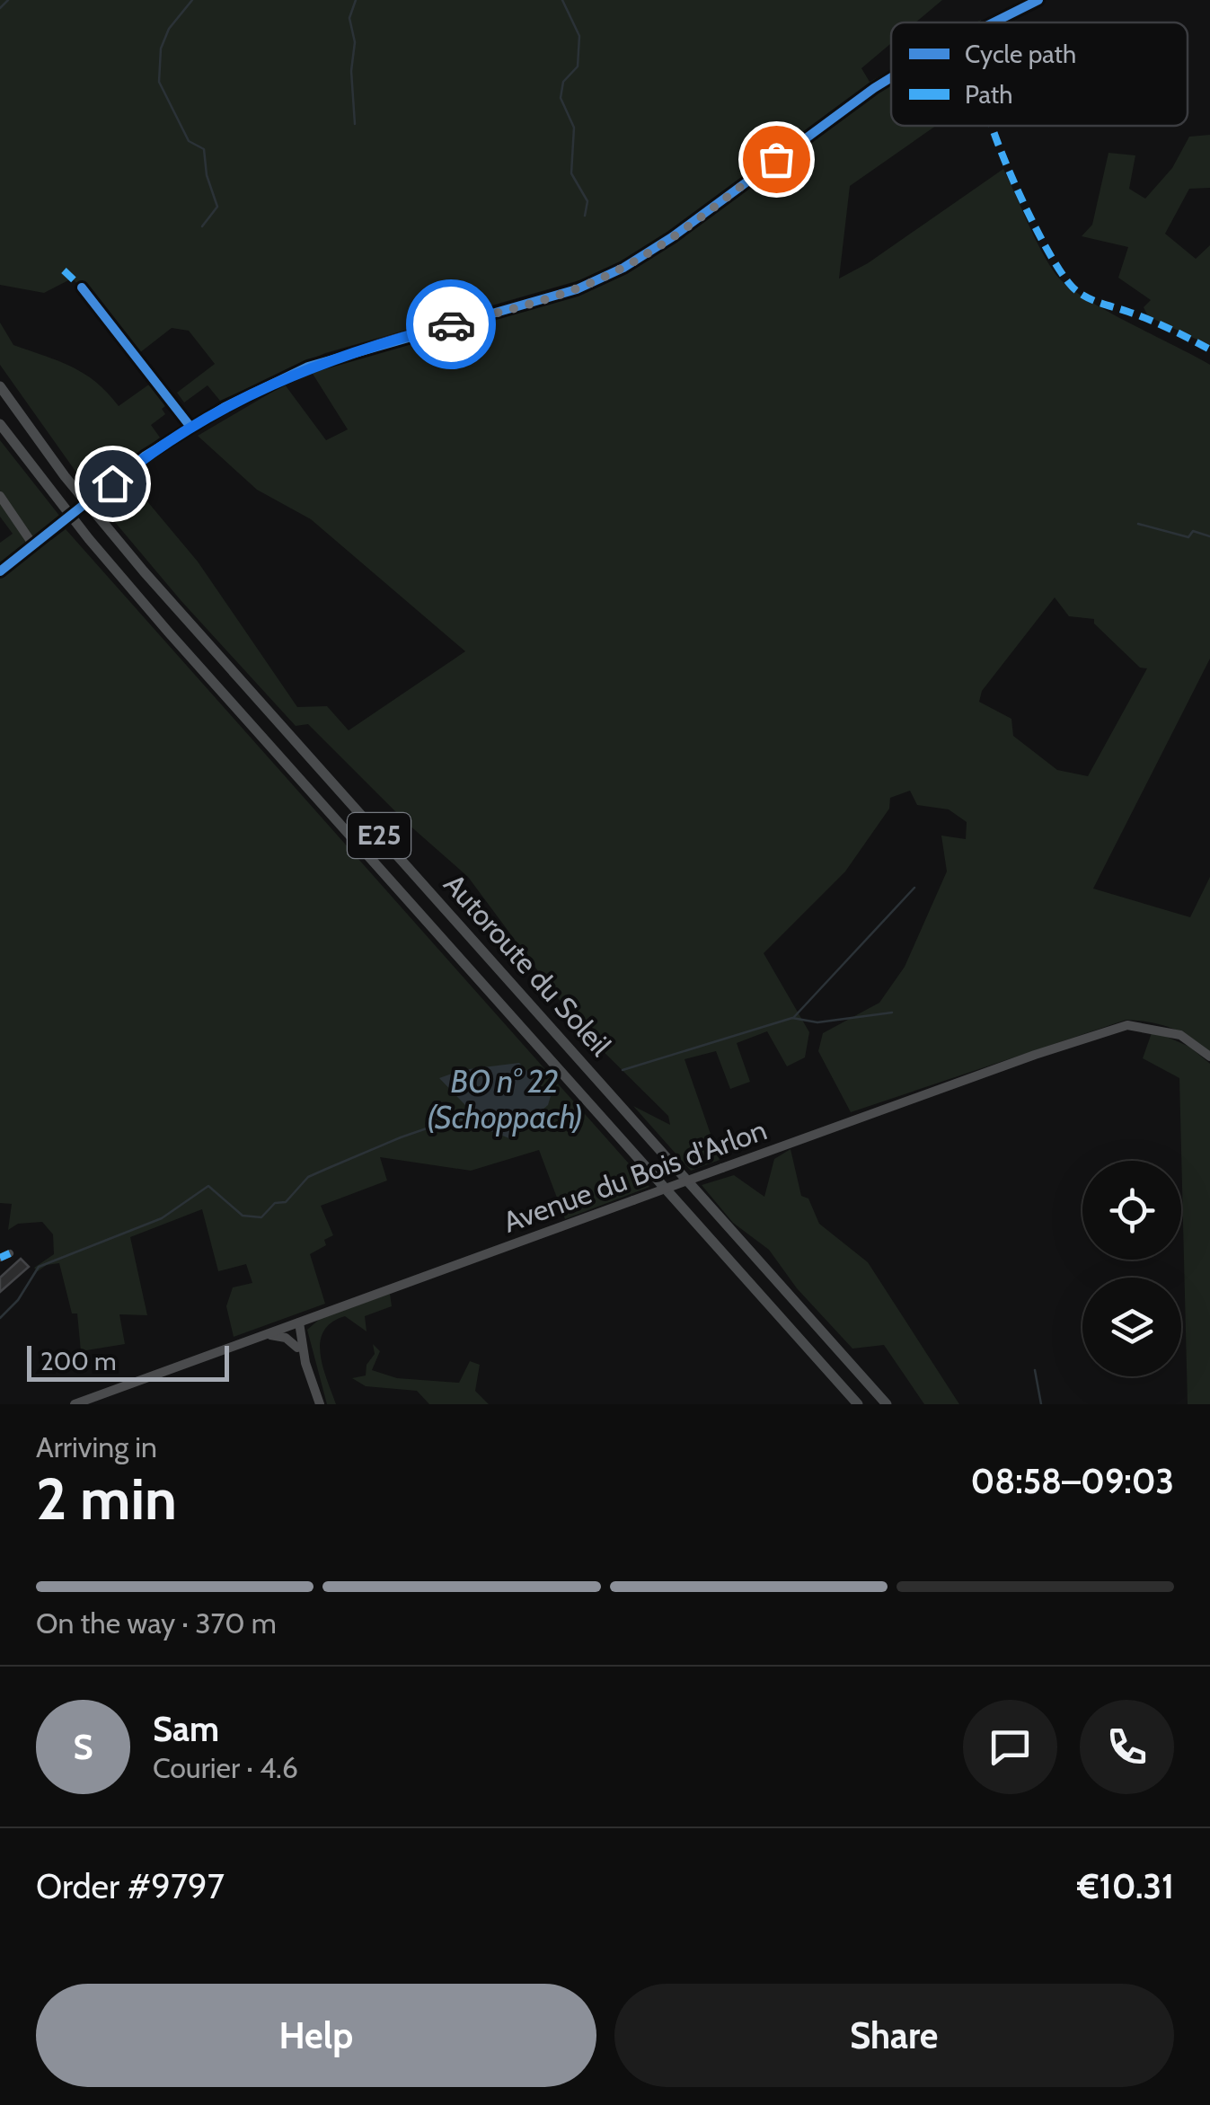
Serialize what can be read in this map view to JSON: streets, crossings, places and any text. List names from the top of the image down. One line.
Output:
{"streets":{"highway":["E25","Autoroute du Soleil"],"main road":["Avenue du Bois d'Arlon"]},"water":["BO n° 22 (Schoppach)"],"legend":["Cycle path","Path"],"scale_bar":"200 m","page":{"scale":"200 m","heading":["2 min","Arriving in","08:58–09:03"],"panel":["Sam","Courier · 4.6","Order #9797","€10.31"],"bar":"On the way · 370 m","round":"S","buttons":["Help","Share"]}}
